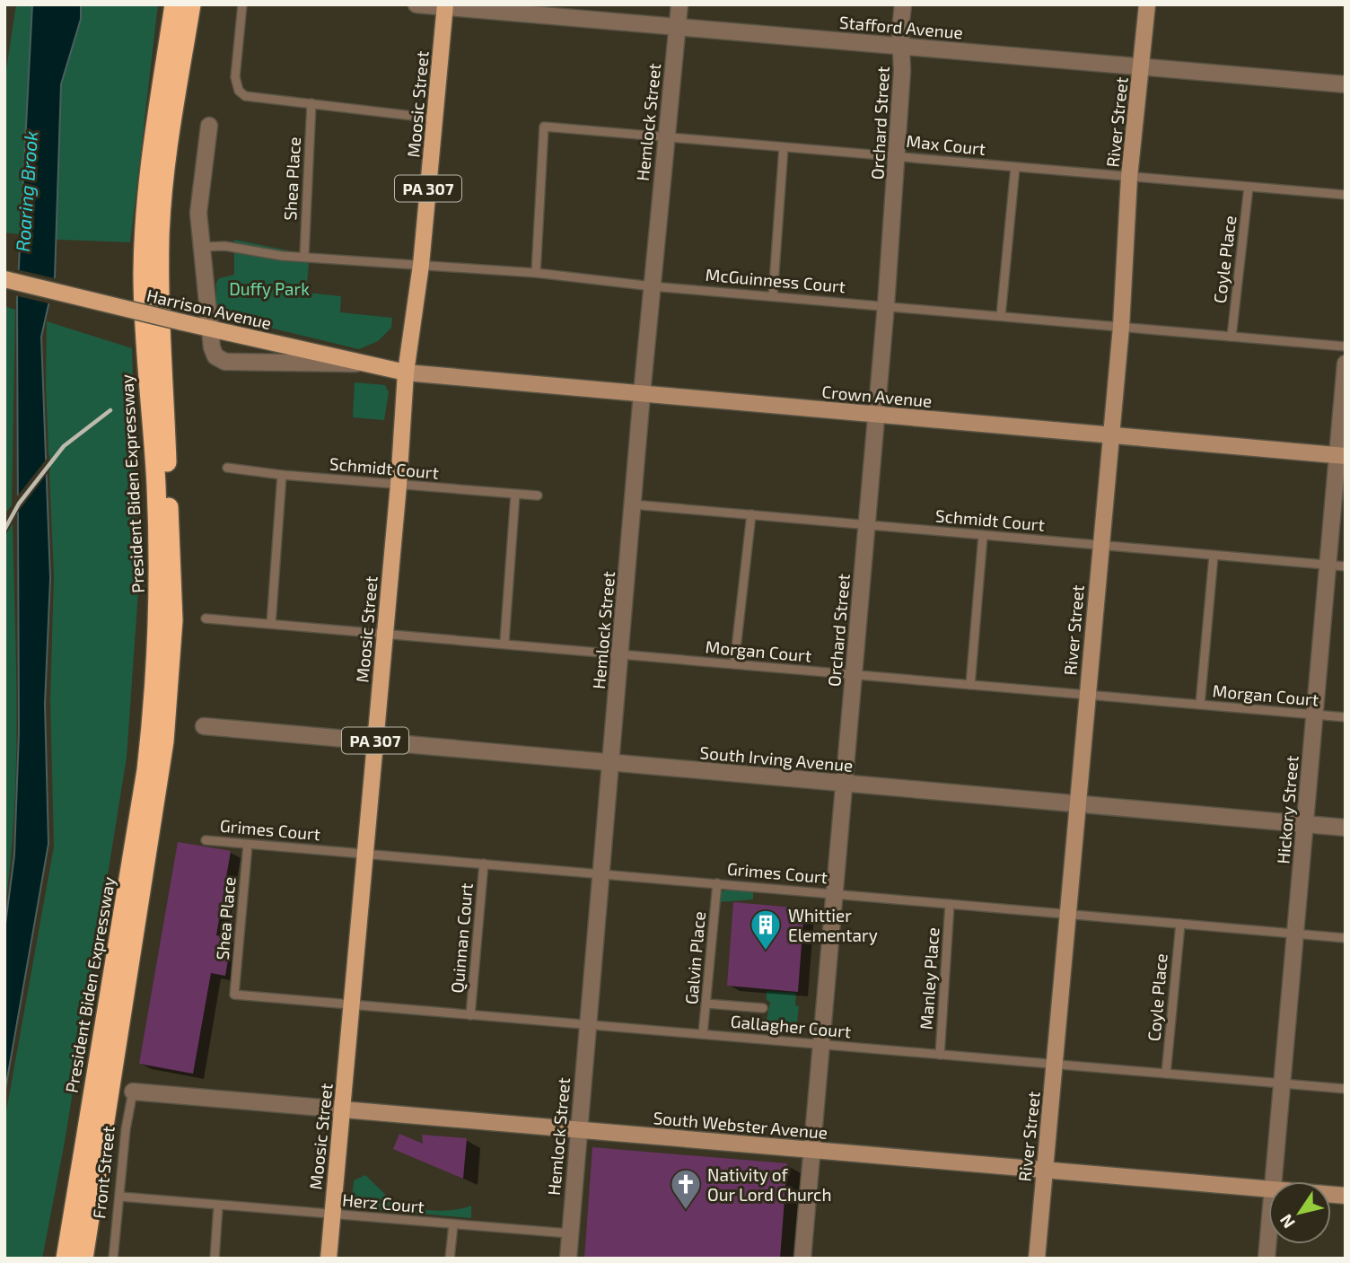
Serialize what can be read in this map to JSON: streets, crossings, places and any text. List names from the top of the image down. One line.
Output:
{"streets":{"highway":["President Biden Expressway"],"main road":["Moosic Street","River Street","PA 307","Harrison Avenue","Crown Avenue","South Webster Avenue"],"street":["Stafford Avenue","Hemlock Street","Orchard Street","South Irving Avenue","Hickory Street"],"lane":["Max Court","Shea Place","Coyle Place","McGuinness Court","Schmidt Court","Morgan Court","Grimes Court","Quinnan Court","Galvin Place","Manley Place","Gallagher Court","Front Street","Herz Court"]},"crossings":[["Stafford Avenue","Moosic Street"],["Stafford Avenue","Hemlock Street"],["Stafford Avenue","River Street"],["Stafford Avenue","Orchard Street"],["Moosic Street","McGuinness Court"],["Moosic Street","Harrison Avenue"],["Moosic Street","Crown Avenue"],["Moosic Street","Schmidt Court"],["Moosic Street","Morgan Court"],["Moosic Street","South Irving Avenue"],["Moosic Street","Grimes Court"],["Moosic Street","Gallagher Court"],["Moosic Street","South Webster Avenue"],["Moosic Street","Herz Court"],["Hemlock Street","Max Court"],["Hemlock Street","McGuinness Court"],["Hemlock Street","Crown Avenue"],["Hemlock Street","Schmidt Court"],["Hemlock Street","Morgan Court"],["Hemlock Street","South Irving Avenue"],["Hemlock Street","Grimes Court"],["Hemlock Street","Gallagher Court"],["Hemlock Street","South Webster Avenue"],["Hemlock Street","Herz Court"],["River Street","Max Court"],["River Street","McGuinness Court"],["River Street","Crown Avenue"],["River Street","Schmidt Court"],["River Street","Morgan Court"],["River Street","South Irving Avenue"],["River Street","Grimes Court"],["River Street","Gallagher Court"],["River Street","South Webster Avenue"],["Orchard Street","Max Court"],["Orchard Street","McGuinness Court"],["Orchard Street","Crown Avenue"],["Orchard Street","Schmidt Court"],["Orchard Street","Morgan Court"],["Orchard Street","South Irving Avenue"],["Orchard Street","Grimes Court"],["Orchard Street","Gallagher Court"],["Orchard Street","South Webster Avenue"],["Max Court","Coyle Place"],["Max Court","McGuinness Court"],["Shea Place","McGuinness Court"],["Shea Place","Grimes Court"],["Shea Place","Gallagher Court"],["Coyle Place","McGuinness Court"],["Coyle Place","Grimes Court"],["Coyle Place","Gallagher Court"],["Harrison Avenue","Crown Avenue"],["Crown Avenue","Hickory Street"],["Schmidt Court","Hickory Street"],["Morgan Court","Hickory Street"],["South Irving Avenue","Hickory Street"],["Hickory Street","Grimes Court"],["Hickory Street","Gallagher Court"],["Grimes Court","Quinnan Court"],["Grimes Court","Galvin Place"],["Grimes Court","Manley Place"],["Quinnan Court","Gallagher Court"],["Galvin Place","Gallagher Court"],["Manley Place","Gallagher Court"],["South Webster Avenue","Front Street"],["Front Street","Herz Court"]],"water":["Roaring Brook"],"parks":["Duffy Park"],"places":{"building":["Whittier Elementary"],"church":["Nativity of Our Lord Church"]},"north":"bottom left"}
